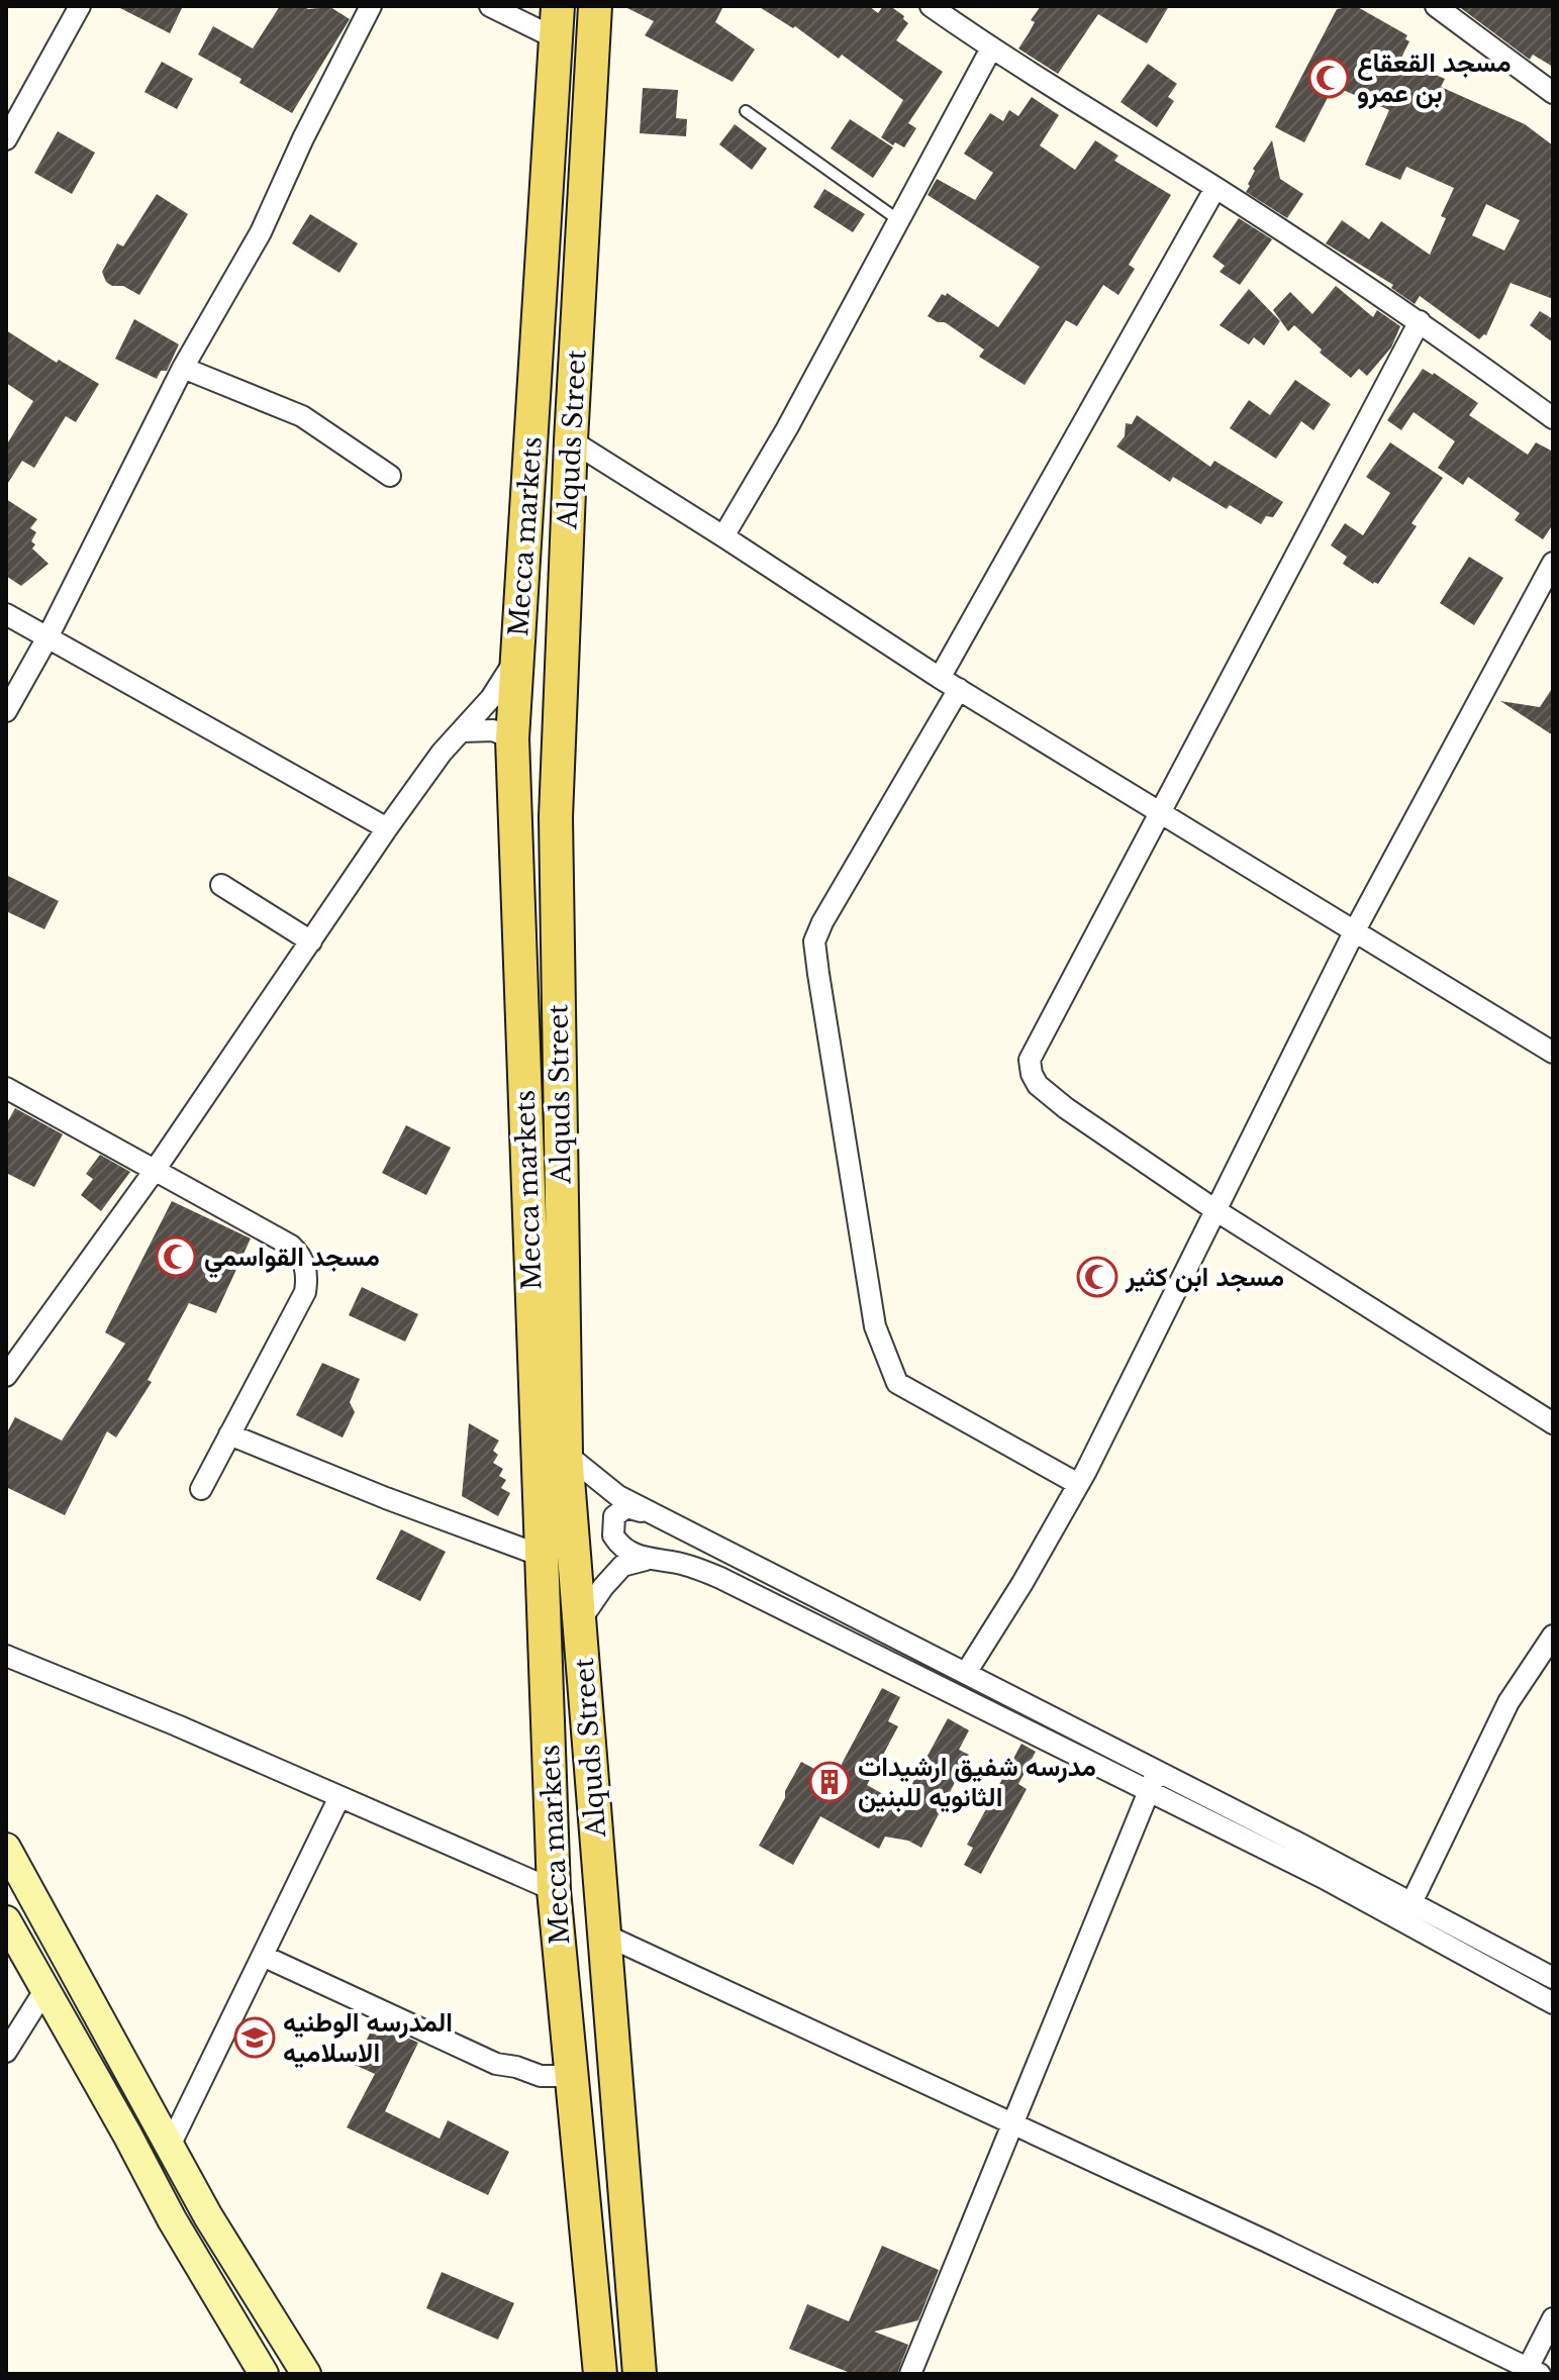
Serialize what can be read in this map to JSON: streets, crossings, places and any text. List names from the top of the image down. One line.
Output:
{"streets":{"main road":["Alquds Street","Mecca markets"]},"places":{"mosque":["مسجد القعقاع بن عمرو","مسجد القواسمي","مسجد ابن كثير"],"building":["مدرسه شفيق ارشيدات الثانويه للبنين"],"school or university":["المدرسه الوطنيه الاسلاميه"]}}
